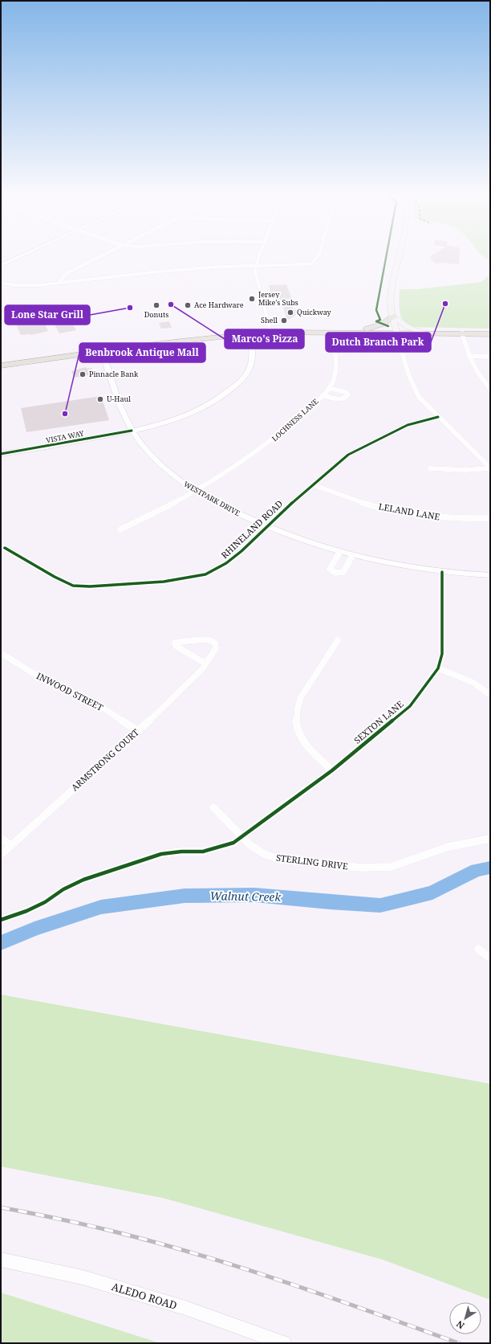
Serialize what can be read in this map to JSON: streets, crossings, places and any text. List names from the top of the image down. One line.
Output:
{"streets":{"street":["LOCHNESS LANE","VISTA WAY","WESTPARK DRIVE","LELAND LANE","RHINELAND ROAD","INWOOD STREET","SEXTON LANE","ARMSTRONG COURT","STERLING DRIVE","ALEDO ROAD"]},"crossings":[["LOCHNESS LANE","WESTPARK DRIVE"],["VISTA WAY","WESTPARK DRIVE"],["WESTPARK DRIVE","RHINELAND ROAD"],["WESTPARK DRIVE","SEXTON LANE"],["LELAND LANE","RHINELAND ROAD"],["INWOOD STREET","ARMSTRONG COURT"],["SEXTON LANE","STERLING DRIVE"]],"water":["Walnut Creek"],"places":["Jersey Mike's Subs","Dutch Branch Park","Marco's Pizza","Donuts","Ace Hardware","Lone Star Grill","Quickway","Shell","Pinnacle Bank","U-Haul","Benbrook Antique Mall"],"north":"bottom left"}
